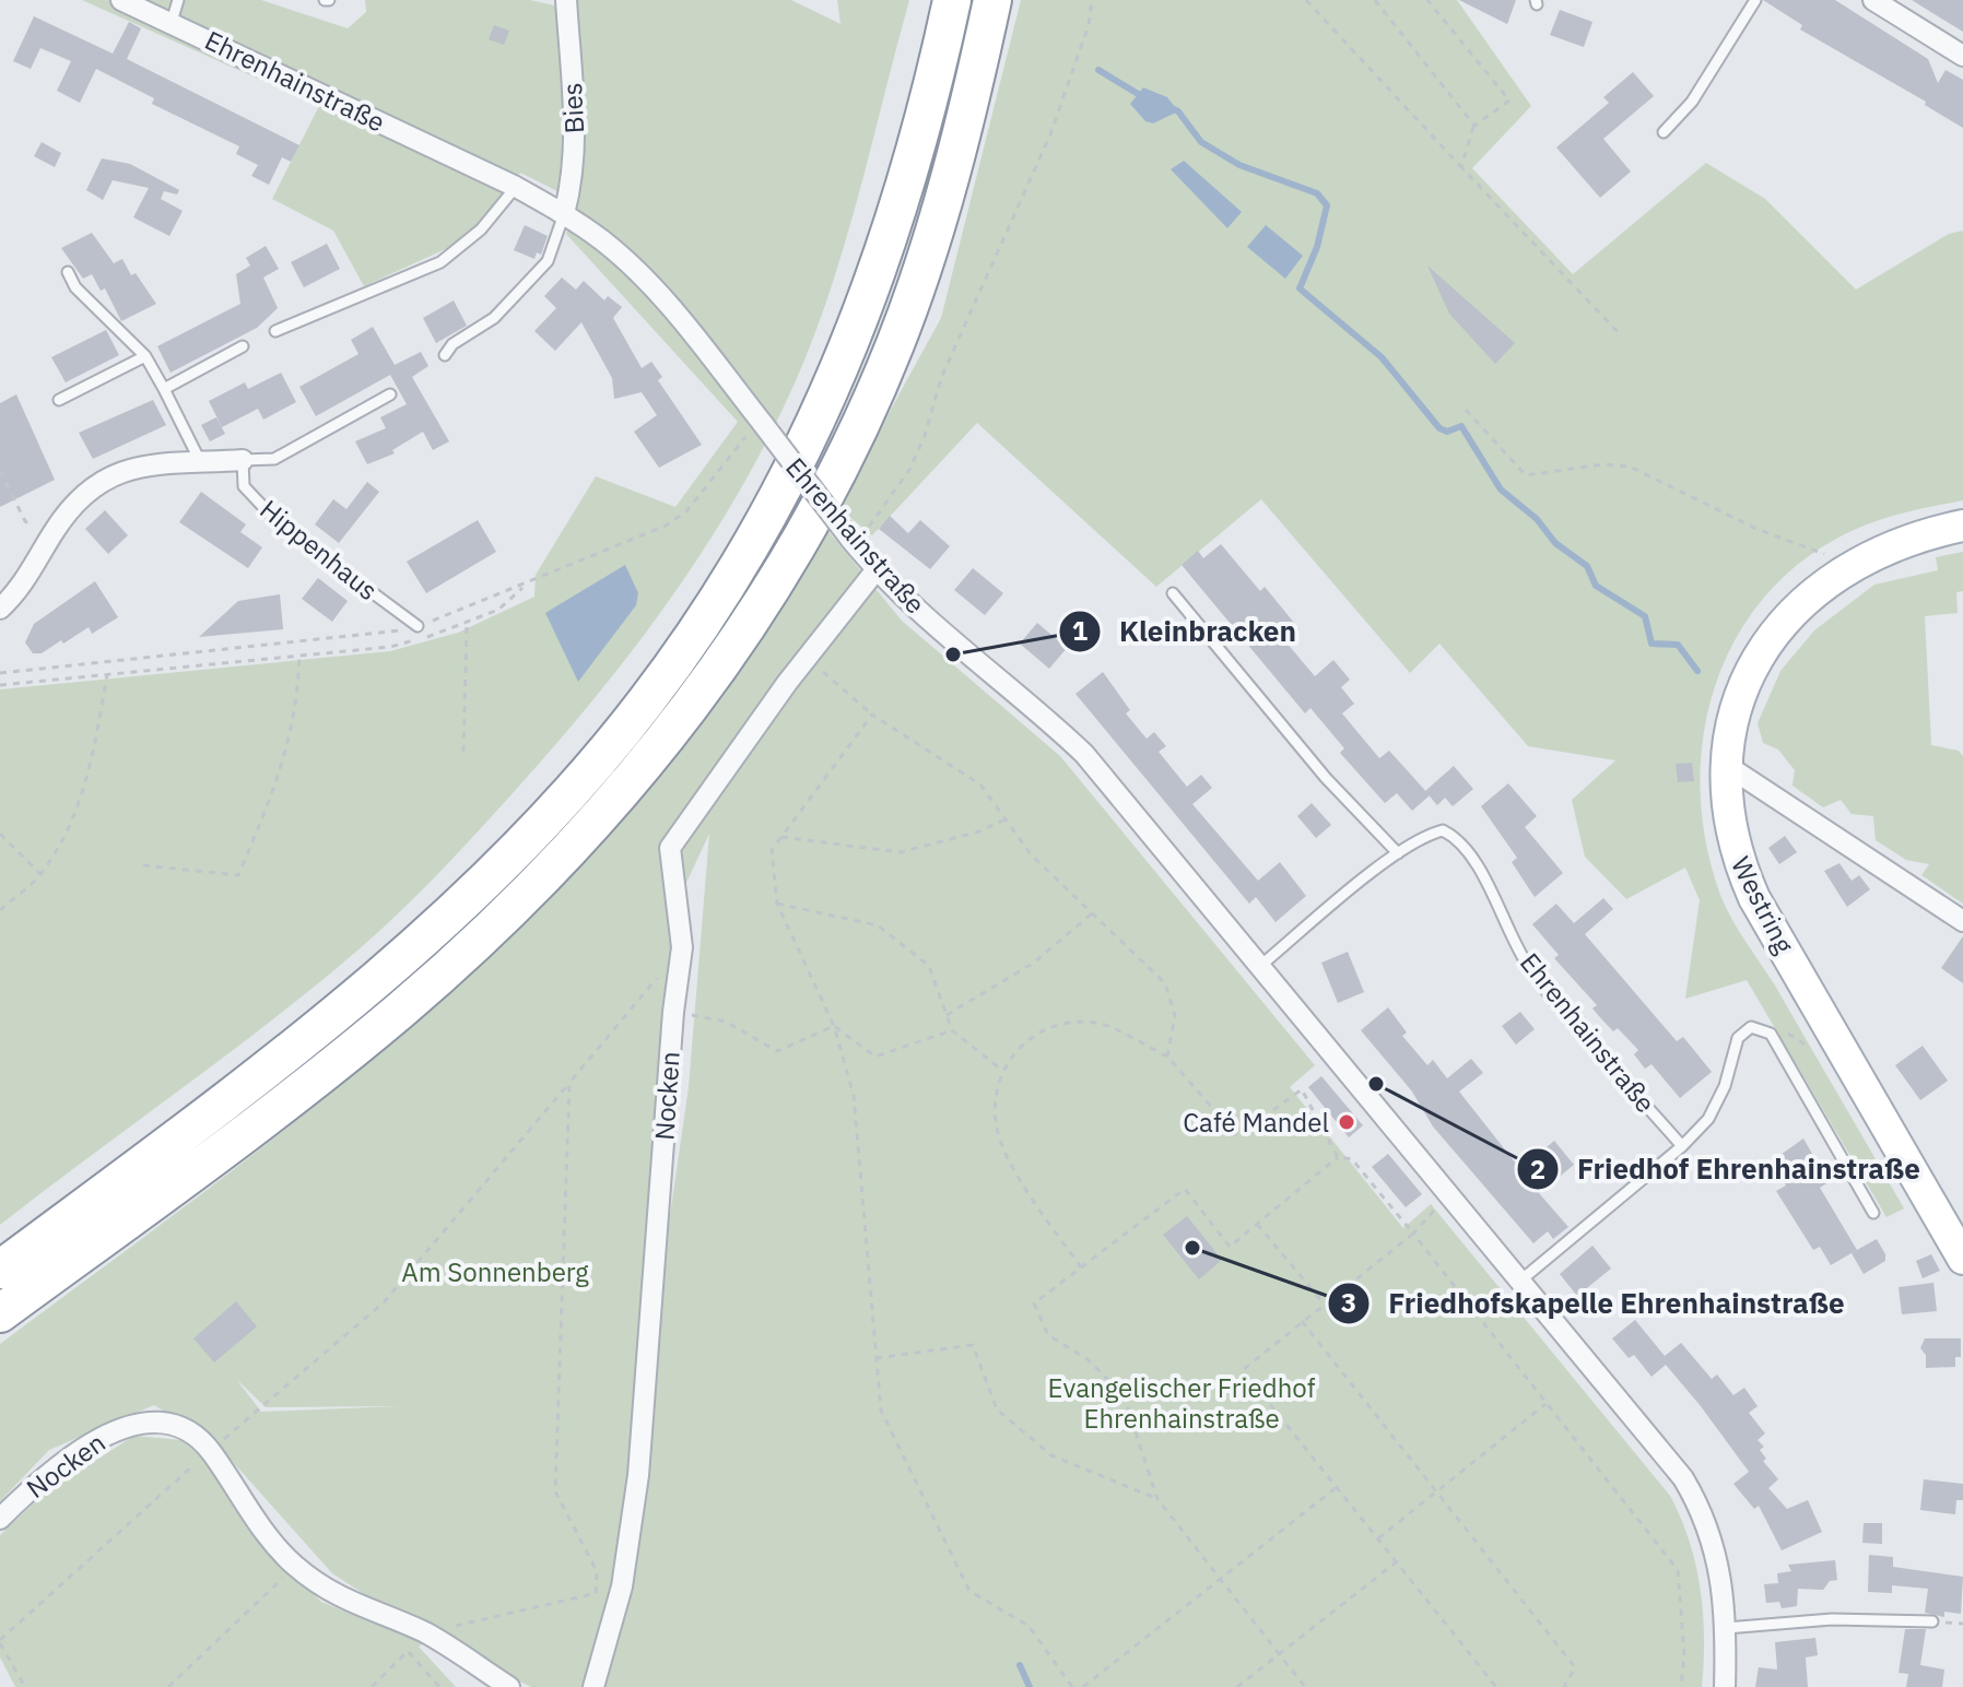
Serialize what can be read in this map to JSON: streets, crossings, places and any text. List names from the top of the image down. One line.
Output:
{"streets":{"main road":["Westring"],"street":["Ehrenhainstraße","Bies","Hippenhaus","Nocken"]},"crossings":[["Ehrenhainstraße","Bies"],["Ehrenhainstraße","Nocken"]],"parks":["Am Sonnenberg","Evangelischer Friedhof Ehrenhainstraße"],"places":["Kleinbracken","Friedhof Ehrenhainstraße","Café Mandel","Friedhofskapelle Ehrenhainstraße"]}
